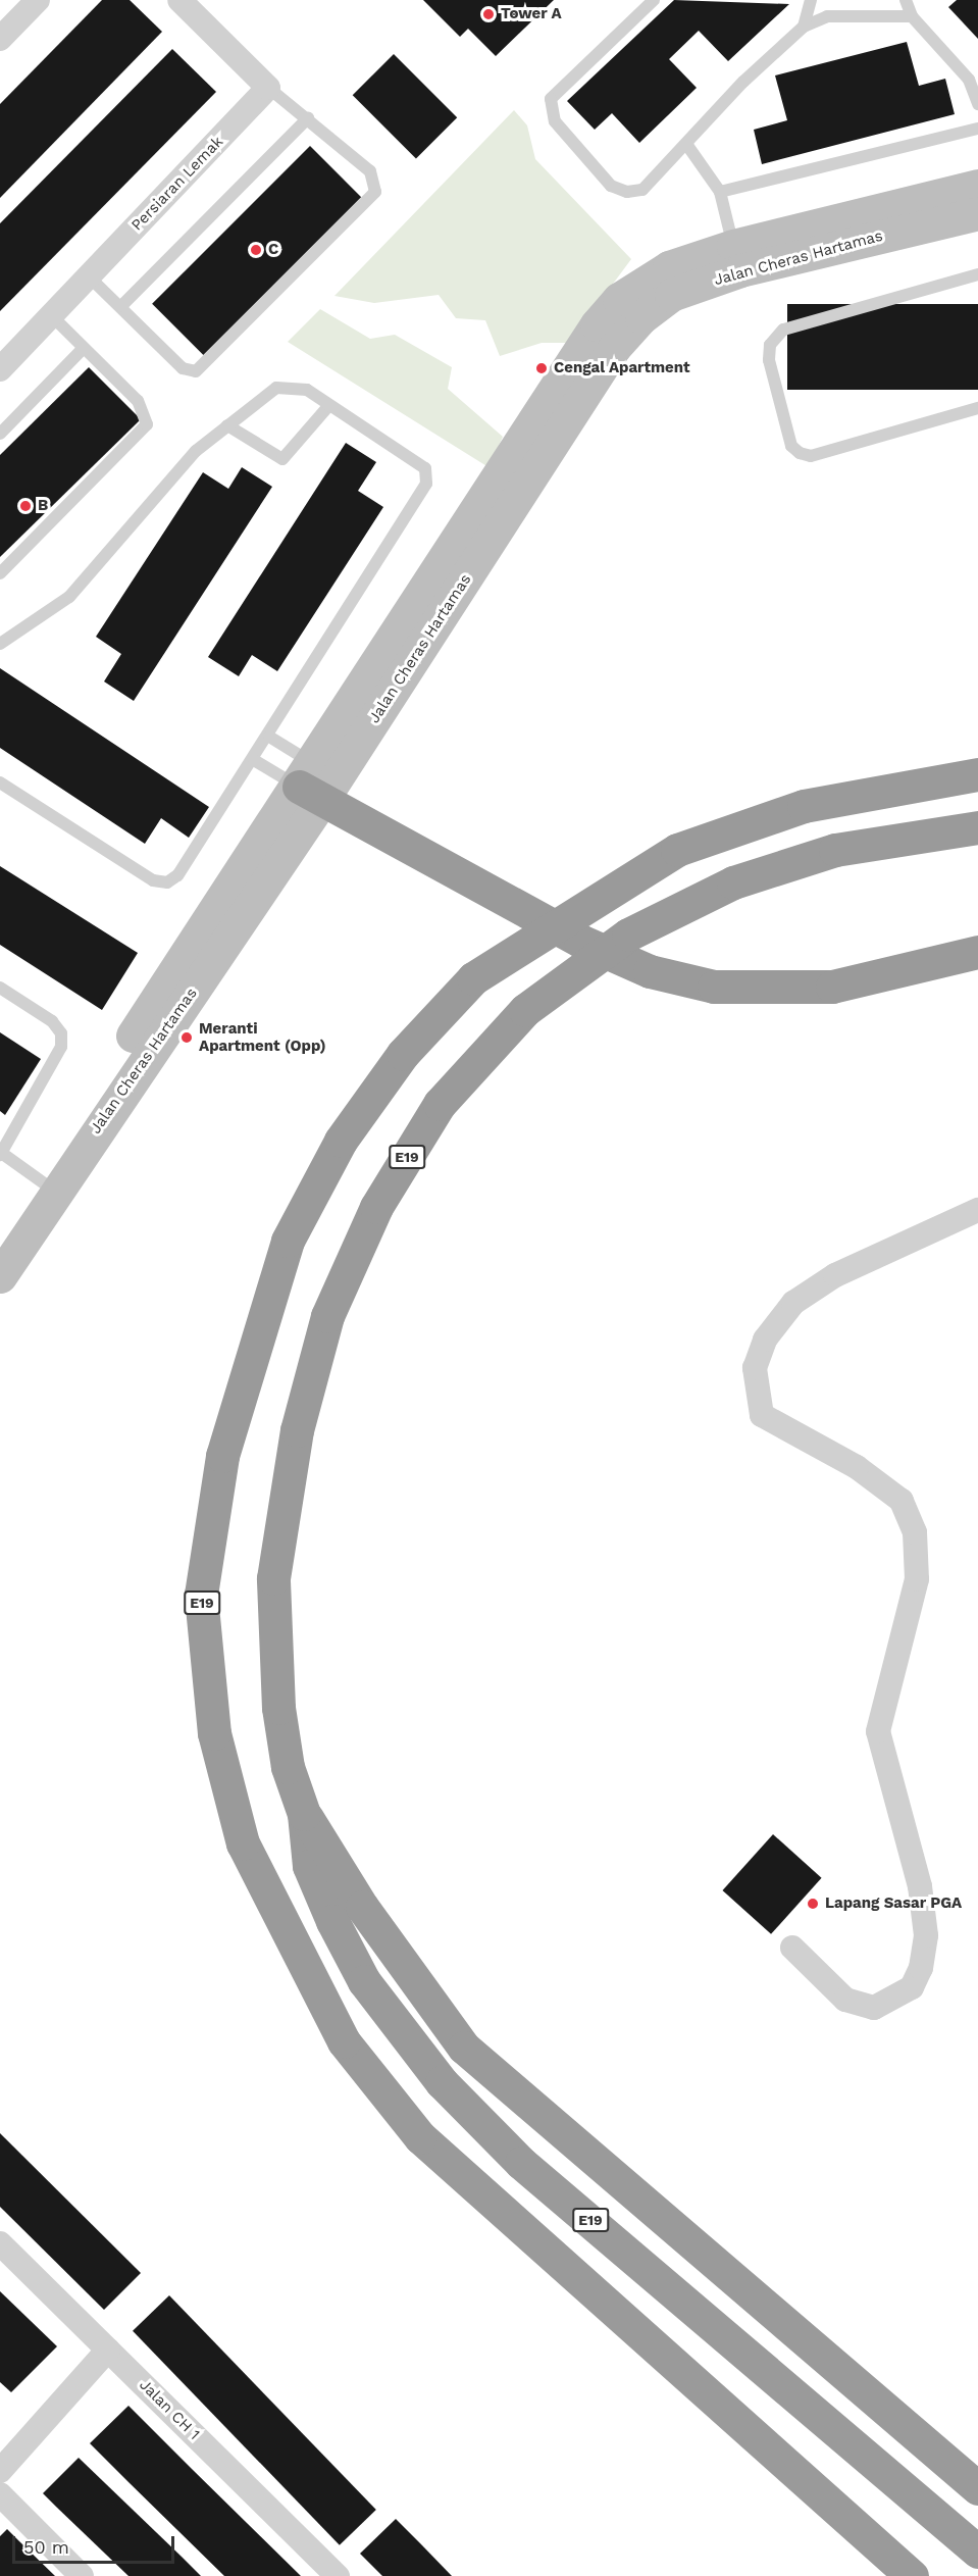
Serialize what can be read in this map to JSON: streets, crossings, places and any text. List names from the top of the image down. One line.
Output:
{"streets":{"highway":["E19"],"street":["Persiaran Lemak","Jalan Cheras Hartamas","Jalan CH 1"]},"places":["Tower A","C","Cengal Apartment","B","Meranti Apartment (Opp)","Lapang Sasar PGA"],"scale_bar":"50 m"}
